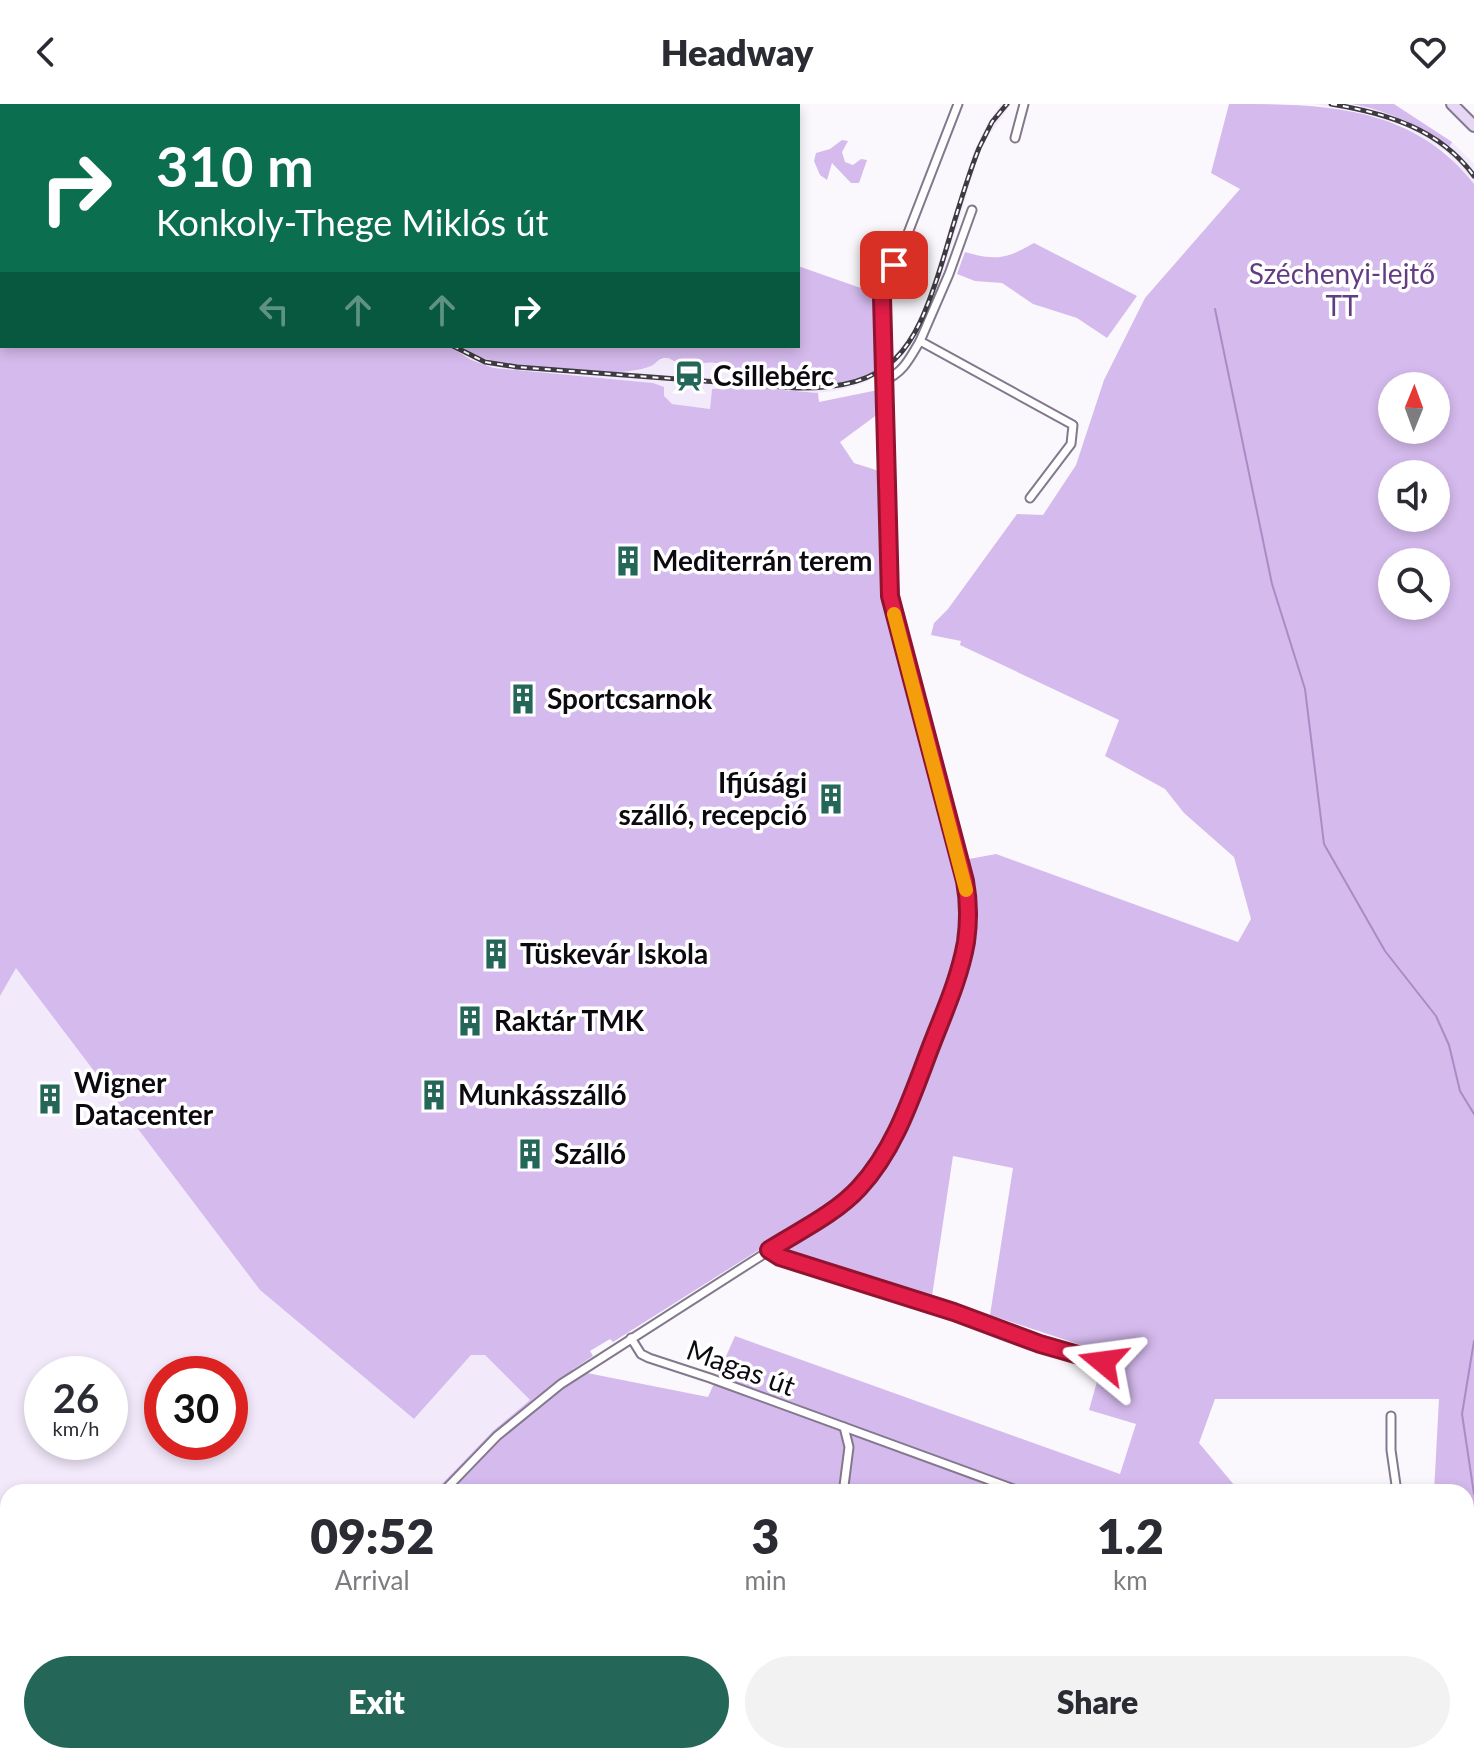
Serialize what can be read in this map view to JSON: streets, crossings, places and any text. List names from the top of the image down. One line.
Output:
{"streets":{"street":["Magas út"]},"parks":["Széchenyi-lejtő TT"],"places":{"station":["Csillebérc"],"building":["Mediterrán terem","Sportcsarnok","Ifjúsági szálló, recepció","Tüskevár Iskola","Raktár TMK","Munkásszálló","Wigner Datacenter","Szálló"]},"north":"top","page":{"header":"Headway","turn":["310 m","Konkoly-Thege Miklós út"],"speed":"26 km/h","limit":"30","eta":["09:52","Arrival","3","min","1.2","km"],"buttons":["Exit","Share"]}}
